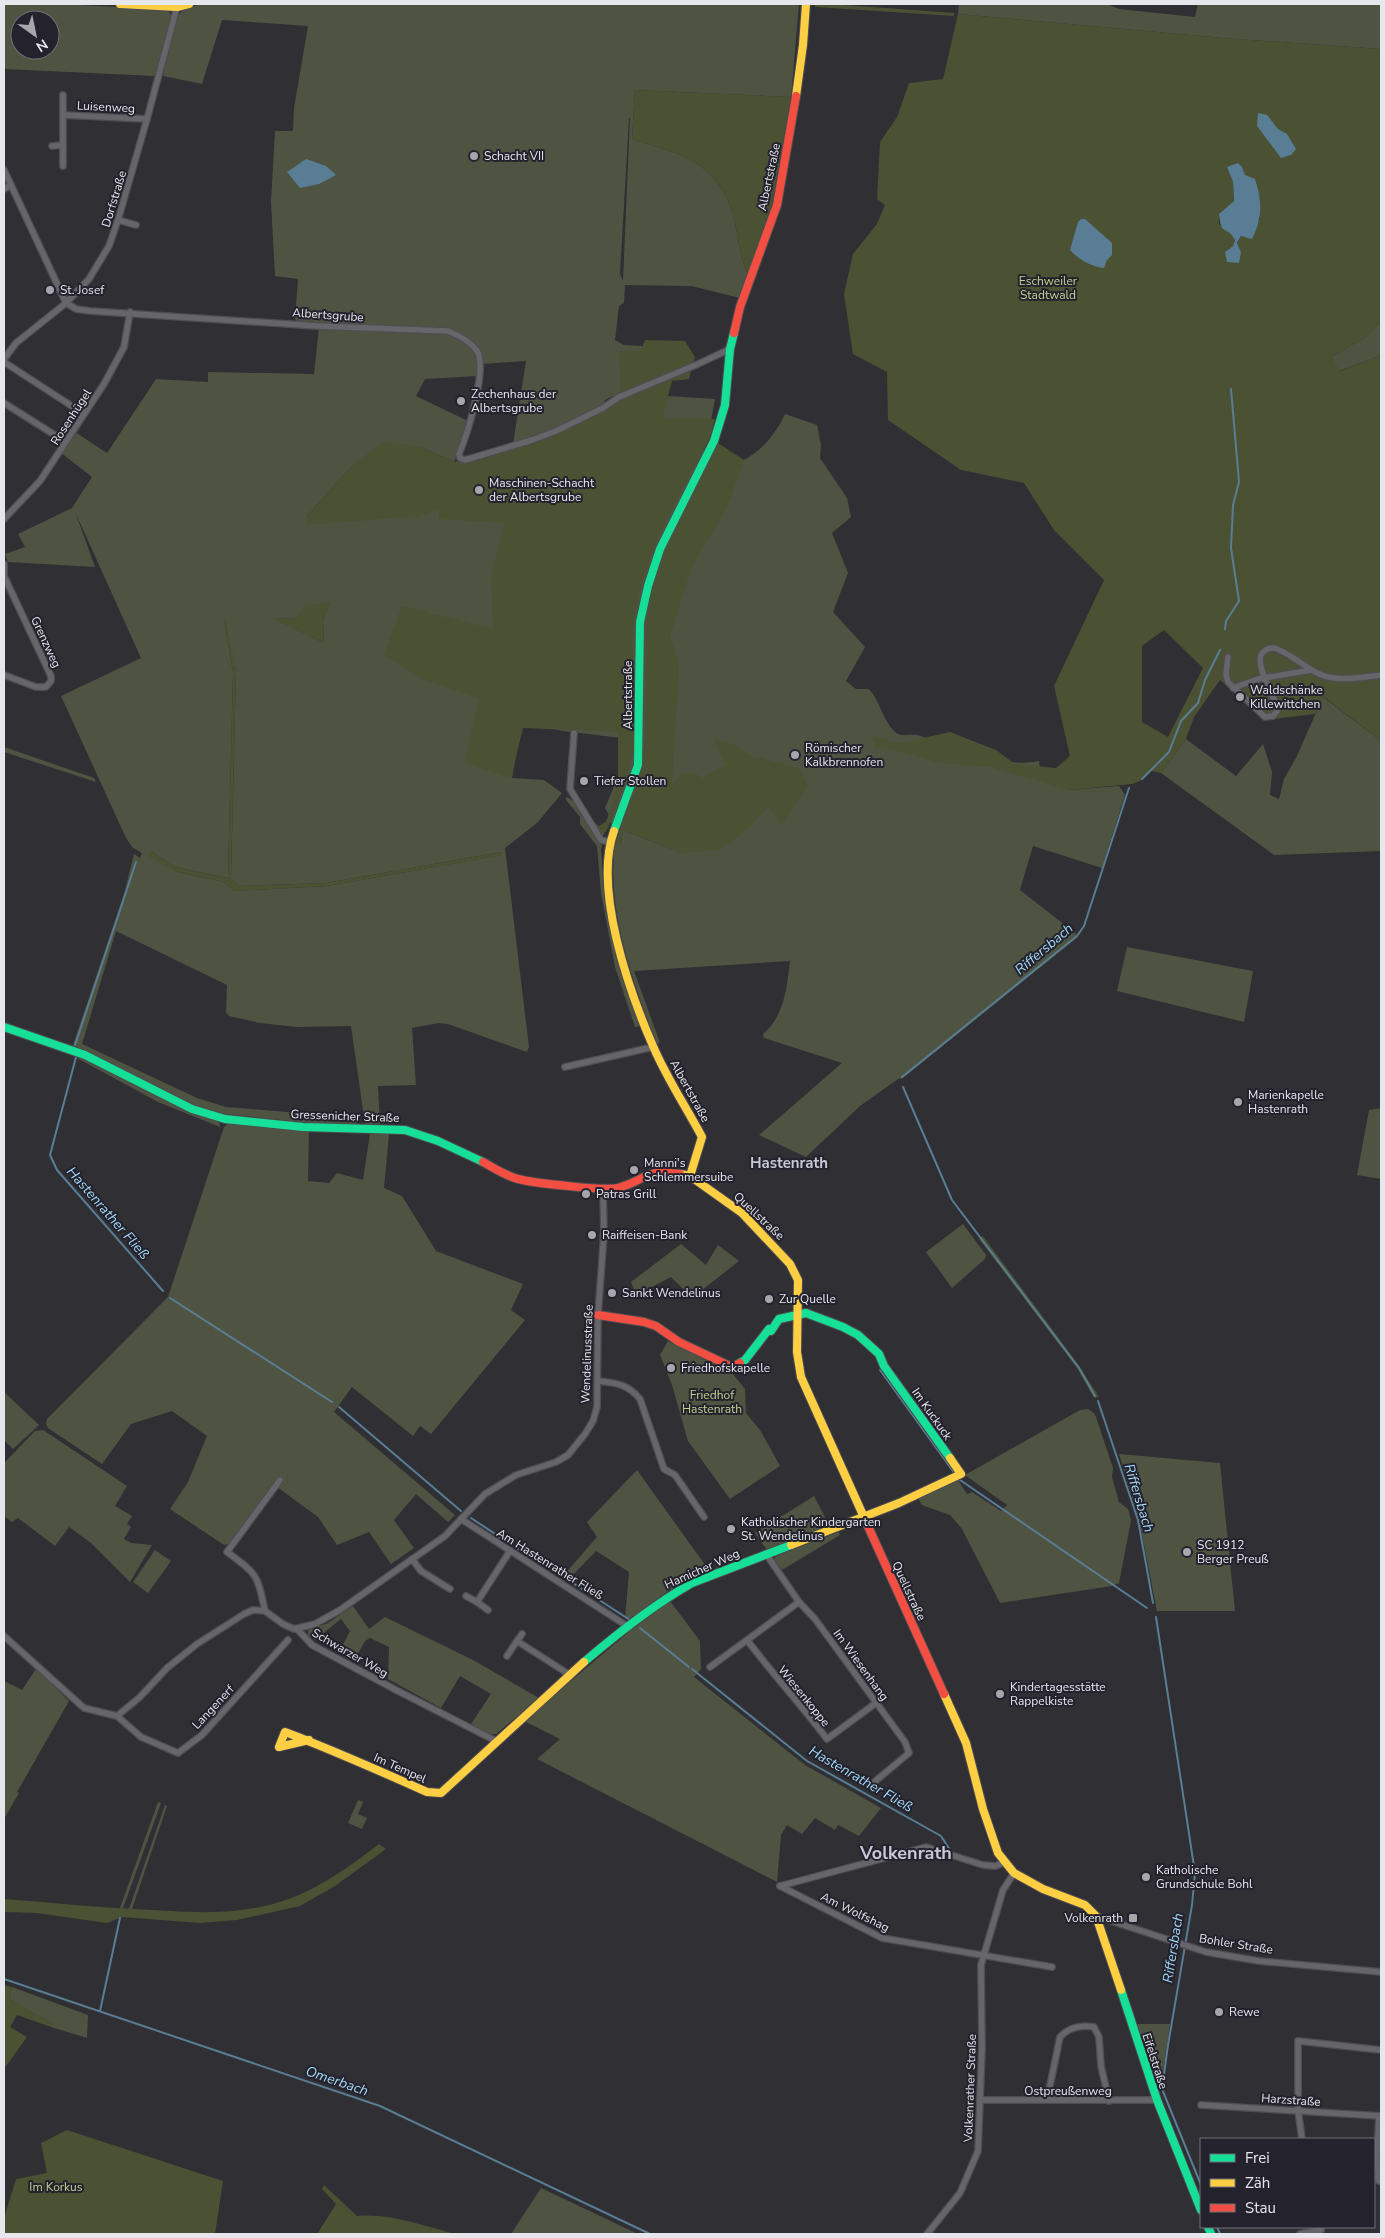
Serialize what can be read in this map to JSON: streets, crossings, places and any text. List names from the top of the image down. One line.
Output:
{"streets":{"main road":["Albertstraße","Gressenicher Straße","Quellstraße","Im Kuckuck","Hamicher Weg","Im Tempel","Bohler Straße","Eifelstraße"],"street":["Luisenweg","Dorfstraße","Albertsgrube","Rosenhügel","Grenzweg","Wendelinusstraße","Am Hastenrather Fließ","Schwarzer Weg","Im Wiesenhang","Wiesenkoppe","Langenerf","Am Wolfshag","Volkenrather Straße","Ostpreußenweg","Harzstraße"]},"crossings":[["Luisenweg","Dorfstraße"],["Albertstraße","Albertsgrube"],["Albertstraße","Gressenicher Straße"],["Albertstraße","Quellstraße"],["Dorfstraße","Albertsgrube"],["Albertsgrube","Rosenhügel"],["Gressenicher Straße","Quellstraße"],["Gressenicher Straße","Wendelinusstraße"],["Quellstraße","Im Kuckuck"],["Quellstraße","Hamicher Weg"],["Quellstraße","Am Wolfshag"],["Quellstraße","Bohler Straße"],["Quellstraße","Volkenrather Straße"],["Wendelinusstraße","Am Hastenrather Fließ"],["Wendelinusstraße","Schwarzer Weg"],["Im Kuckuck","Hamicher Weg"],["Am Hastenrather Fließ","Hamicher Weg"],["Hamicher Weg","Schwarzer Weg"],["Hamicher Weg","Im Wiesenhang"],["Hamicher Weg","Im Tempel"],["Schwarzer Weg","Im Tempel"],["Im Wiesenhang","Wiesenkoppe"],["Am Wolfshag","Volkenrather Straße"],["Bohler Straße","Eifelstraße"],["Bohler Straße","Volkenrather Straße"],["Eifelstraße","Ostpreußenweg"],["Volkenrather Straße","Ostpreußenweg"]],"districts":["Hastenrath","Volkenrath"],"water":["Riffersbach","Hastenrather Fließ","Omerbach"],"parks":["Eschweiler Stadtwald","Friedhof Hastenrath","Im Korkus"],"places":{"other":["Schacht VII","St. Josef","Zechenhaus der Albertsgrube","Maschinen-Schacht der Albertsgrube","Waldschänke Killewittchen","Römischer Kalkbrennofen","Tiefer Stollen","Marienkapelle Hastenrath","Manni's Schlemmersuibe","Patras Grill","Raiffeisen-Bank","Sankt Wendelinus","Zur Quelle","Friedhofskapelle","Katholischer Kindergarten St. Wendelinus","SC 1912 Berger Preuß","Kindertagesstätte Rappelkiste","Katholische Grundschule Bohl","Rewe"],"transit":["Volkenrath"]},"legend":["Frei","Zäh","Stau"],"north":"bottom right"}
